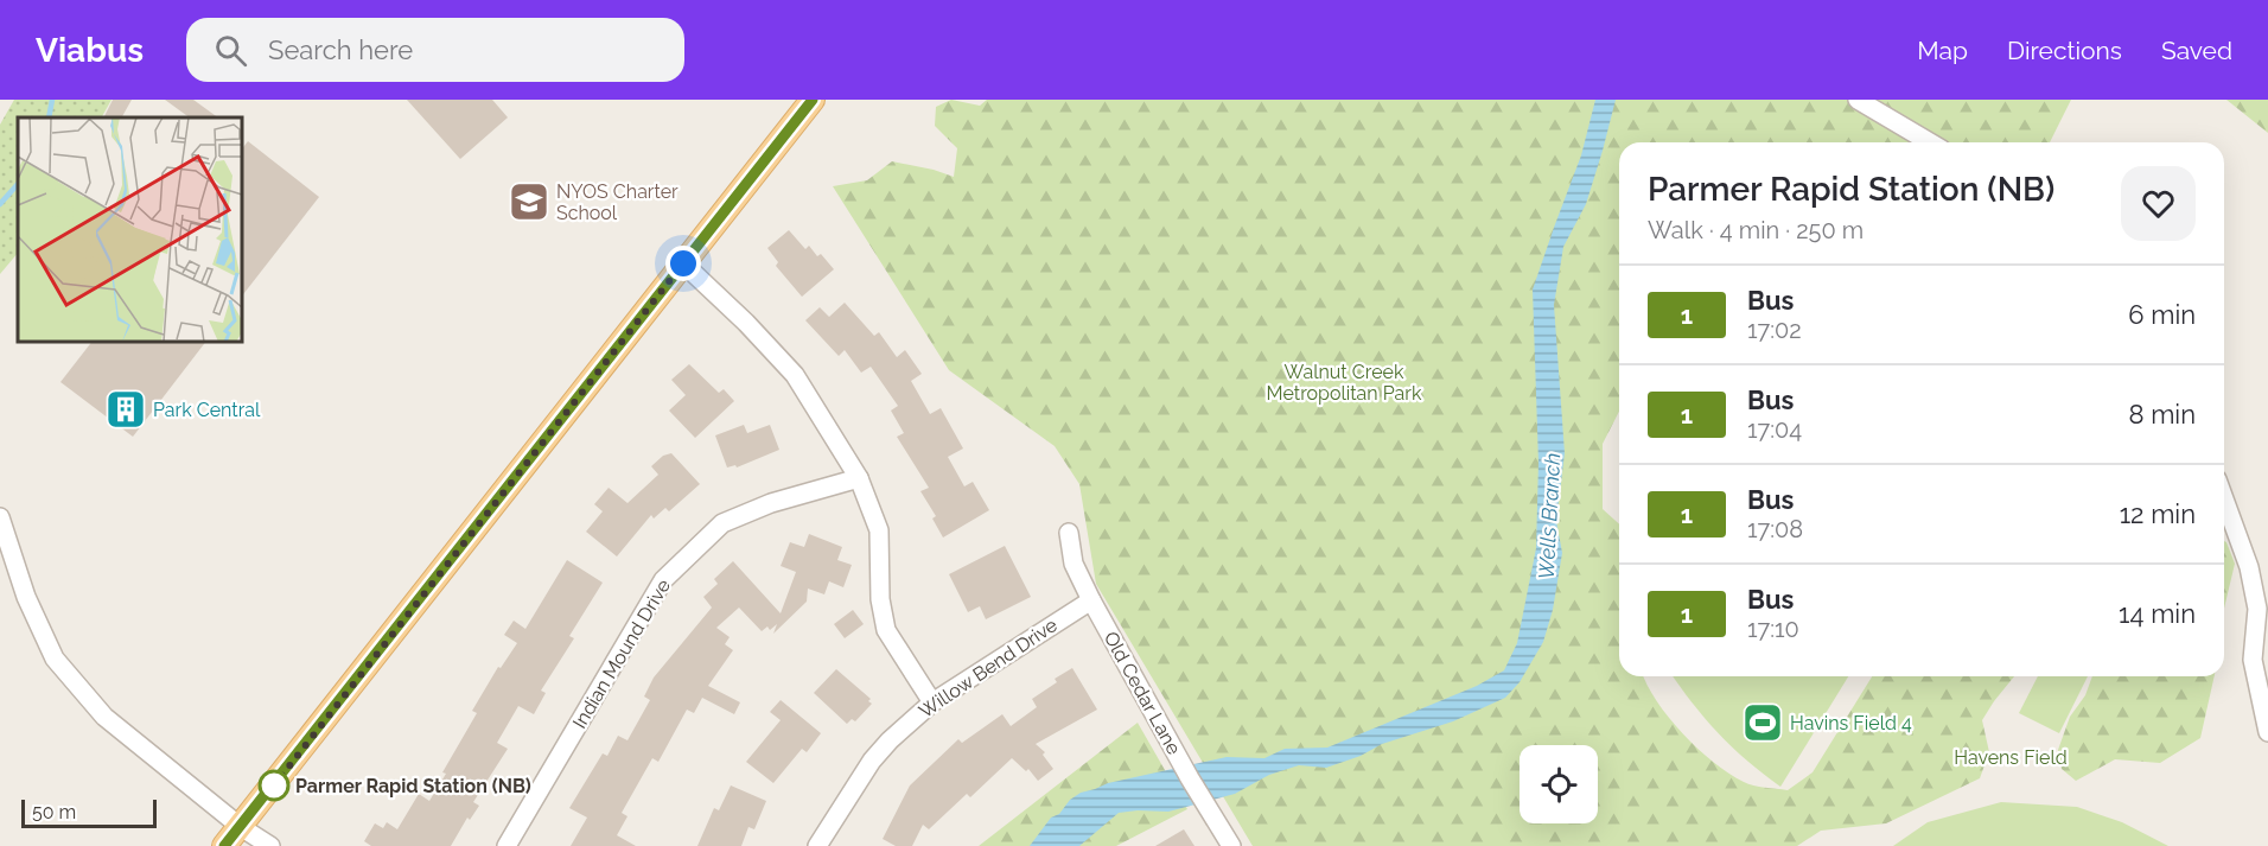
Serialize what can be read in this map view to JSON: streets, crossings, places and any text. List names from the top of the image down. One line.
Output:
{"streets":{"street":["Indian Mound Drive","Willow Bend Drive","Old Cedar Lane"]},"crossings":[["Willow Bend Drive","Old Cedar Lane"]],"water":["Wells Branch"],"parks":["Walnut Creek Metropolitan Park","Havens Field"],"places":{"school or university":["NYOS Charter School"],"building":["Park Central"],"sports":["Havins Field 4"],"other":["Parmer Rapid Station (NB)"]},"lines":["bus line 1"],"scale_bar":"50 m","page":{"header":"Viabus","search":"Search here","nav":["Map","Directions","Saved"],"heading":["Parmer Rapid Station (NB)","Walk · 4 min · 250 m"],"list":[{"mark":"1","name":"Bus","note":"17:02","value":"6 min"},{"mark":"1","name":"Bus","note":"17:04","value":"8 min"},{"mark":"1","name":"Bus","note":"17:08","value":"12 min"},{"mark":"1","name":"Bus","note":"17:10","value":"14 min"}],"scale":"50 m"}}
